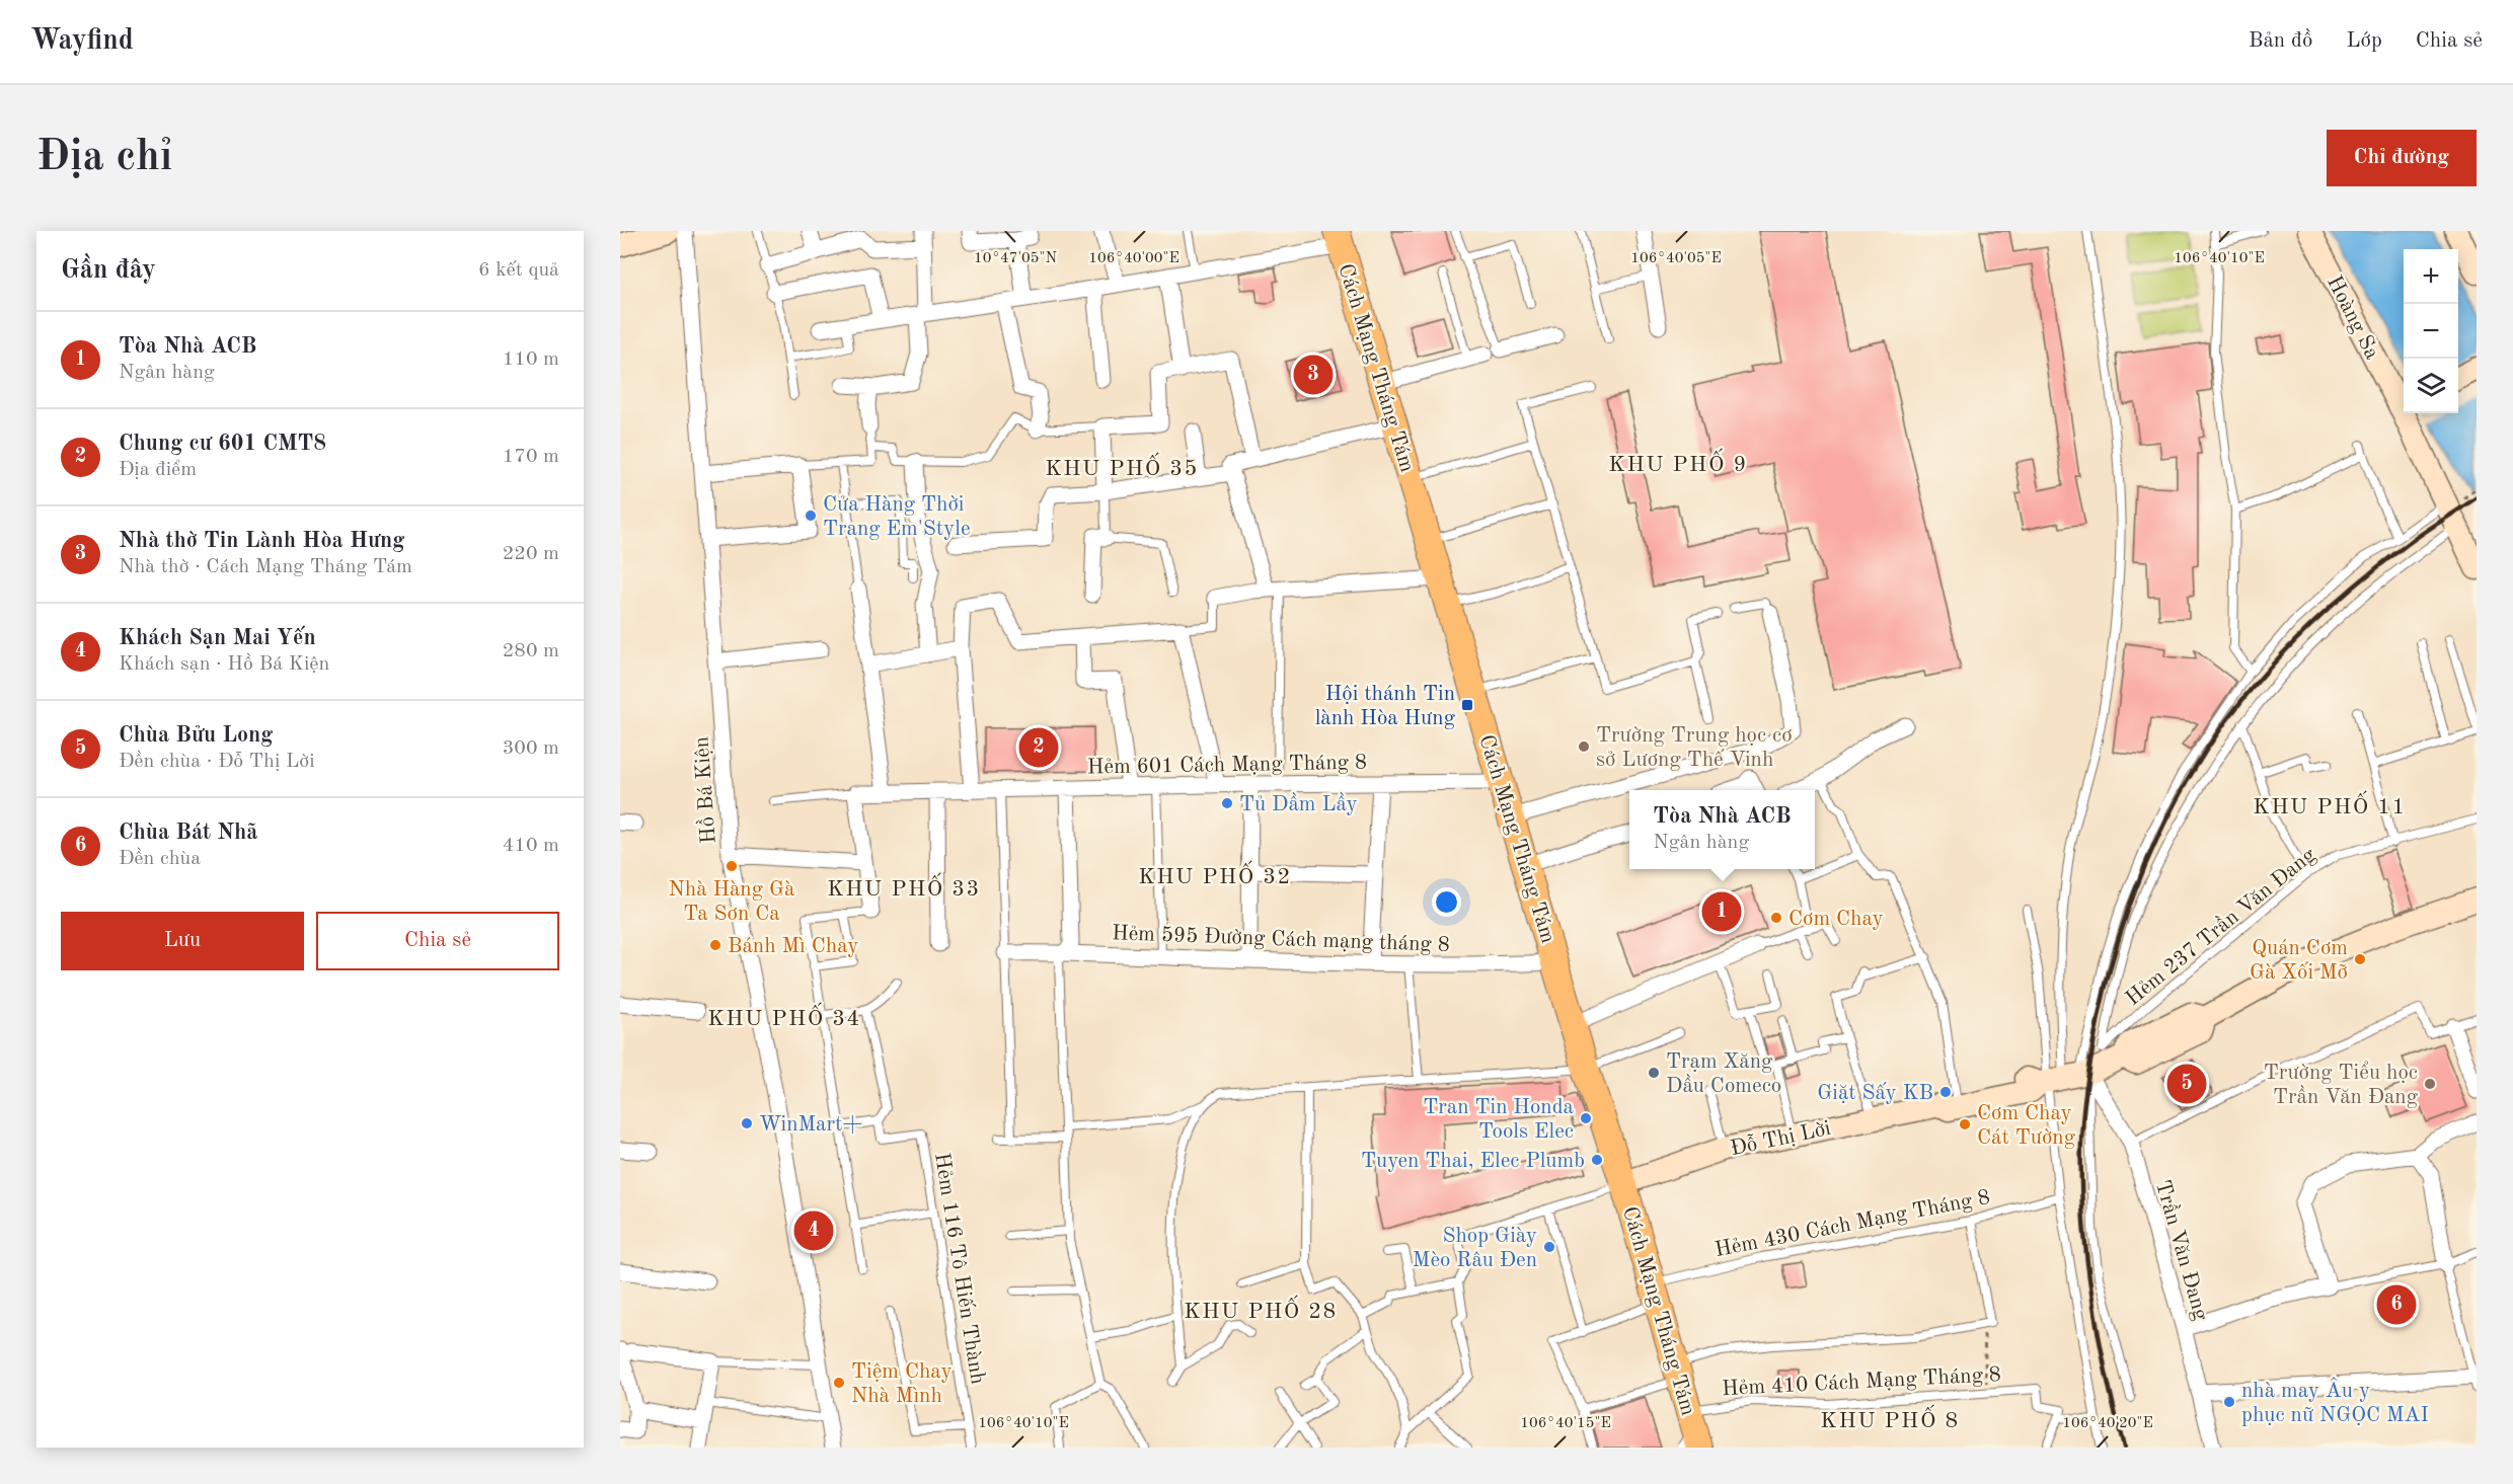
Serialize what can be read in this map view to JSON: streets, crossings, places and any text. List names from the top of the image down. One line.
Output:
{"streets":{"main road":["Cách Mạng Tháng Tám"],"street":["Hoàng Sa","Hẻm 601 Cách Mạng Tháng 8","Hồ Bá Kiện","Hẻm 595 Đường Cách mạng tháng 8","Đỗ Thị Lời","Trần Văn Ðang"],"lane":["Hẻm 237 Trần Văn Đang","Hẻm 430 Cách Mạng Tháng 8","Hẻm 116 Tô Hiến Thành","Hẻm 410 Cách Mạng Tháng 8"]},"crossings":[["Cách Mạng Tháng Tám","Hẻm 601 Cách Mạng Tháng 8"],["Cách Mạng Tháng Tám","Hẻm 595 Đường Cách mạng tháng 8"],["Cách Mạng Tháng Tám","Đỗ Thị Lời"],["Cách Mạng Tháng Tám","Hẻm 430 Cách Mạng Tháng 8"],["Cách Mạng Tháng Tám","Hẻm 410 Cách Mạng Tháng 8"],["Hẻm 601 Cách Mạng Tháng 8","Hẻm 595 Đường Cách mạng tháng 8"],["Hẻm 237 Trần Văn Đang","Đỗ Thị Lời"],["Hẻm 237 Trần Văn Đang","Trần Văn Ðang"],["Đỗ Thị Lời","Trần Văn Ðang"]],"districts":["KHU PHỐ 9","KHU PHỐ 35","KHU PHỐ 11","KHU PHỐ 32","KHU PHỐ 33","KHU PHỐ 34","KHU PHỐ 28","KHU PHỐ 8"],"places":{"other":["Cửa Hàng Thời Trang Em'Style","Trường Trung học cơ sở Lương Thế Vinh","Tủ Dầm Lầy","Nhà Hàng Gà Ta Sơn Ca","Cơm Chay","Bánh Mì Chay","Quán Cơm Gà Xối Mỡ","Trạm Xăng Dầu Comeco","Trường Tiểu học Trần Văn Đang","Giặt Sấy KB","Tran Tin Honda Tools Elec","WinMart+","Cơm Chay Cát Tường","Tuyen Thai, Elec Plumb","Shop Giày Mèo Râu Đen","Tiệm Chay Nhà Mình","nhà may Âu y phục nữ NGỌC MAI"],"transit":["Hội thánh Tin lành Hòa Hưng"]},"page":{"header":"Wayfind","nav":["Bản đồ","Lớp","Chia sẻ"],"buttons":["Chỉ đường",["Lưu","Chia sẻ"]],"title":"Địa chỉ","heading":["Gần đây","6 kết quả"],"map_buttons":["+","−"],"list":[{"mark":"1","name":"Tòa Nhà ACB","note":"Ngân hàng","value":"110 m"},{"mark":"2","name":"Chung cư 601 CMT8","note":"Địa điểm","value":"170 m"},{"mark":"3","name":"Nhà thờ Tin Lành Hòa Hưng","note":"Nhà thờ · Cách Mạng Tháng Tám","value":"220 m"},{"mark":"4","name":"Khách Sạn Mai Yến","note":"Khách sạn · Hồ Bá Kiện","value":"280 m"},{"mark":"5","name":"Chùa Bửu Long","note":"Đền chùa · Đỗ Thị Lời","value":"300 m"},{"mark":"6","name":"Chùa Bát Nhã","note":"Đền chùa","value":"410 m"}],"pins":["3","2","1","5","4","6"],"popup":["Tòa Nhà ACB","Ngân hàng"]},"coordinates":["10°47'05\"N","106°40'00\"E","106°40'05\"E","106°40'10\"E","106°40'20\"E","106°40'15\"E"]}
